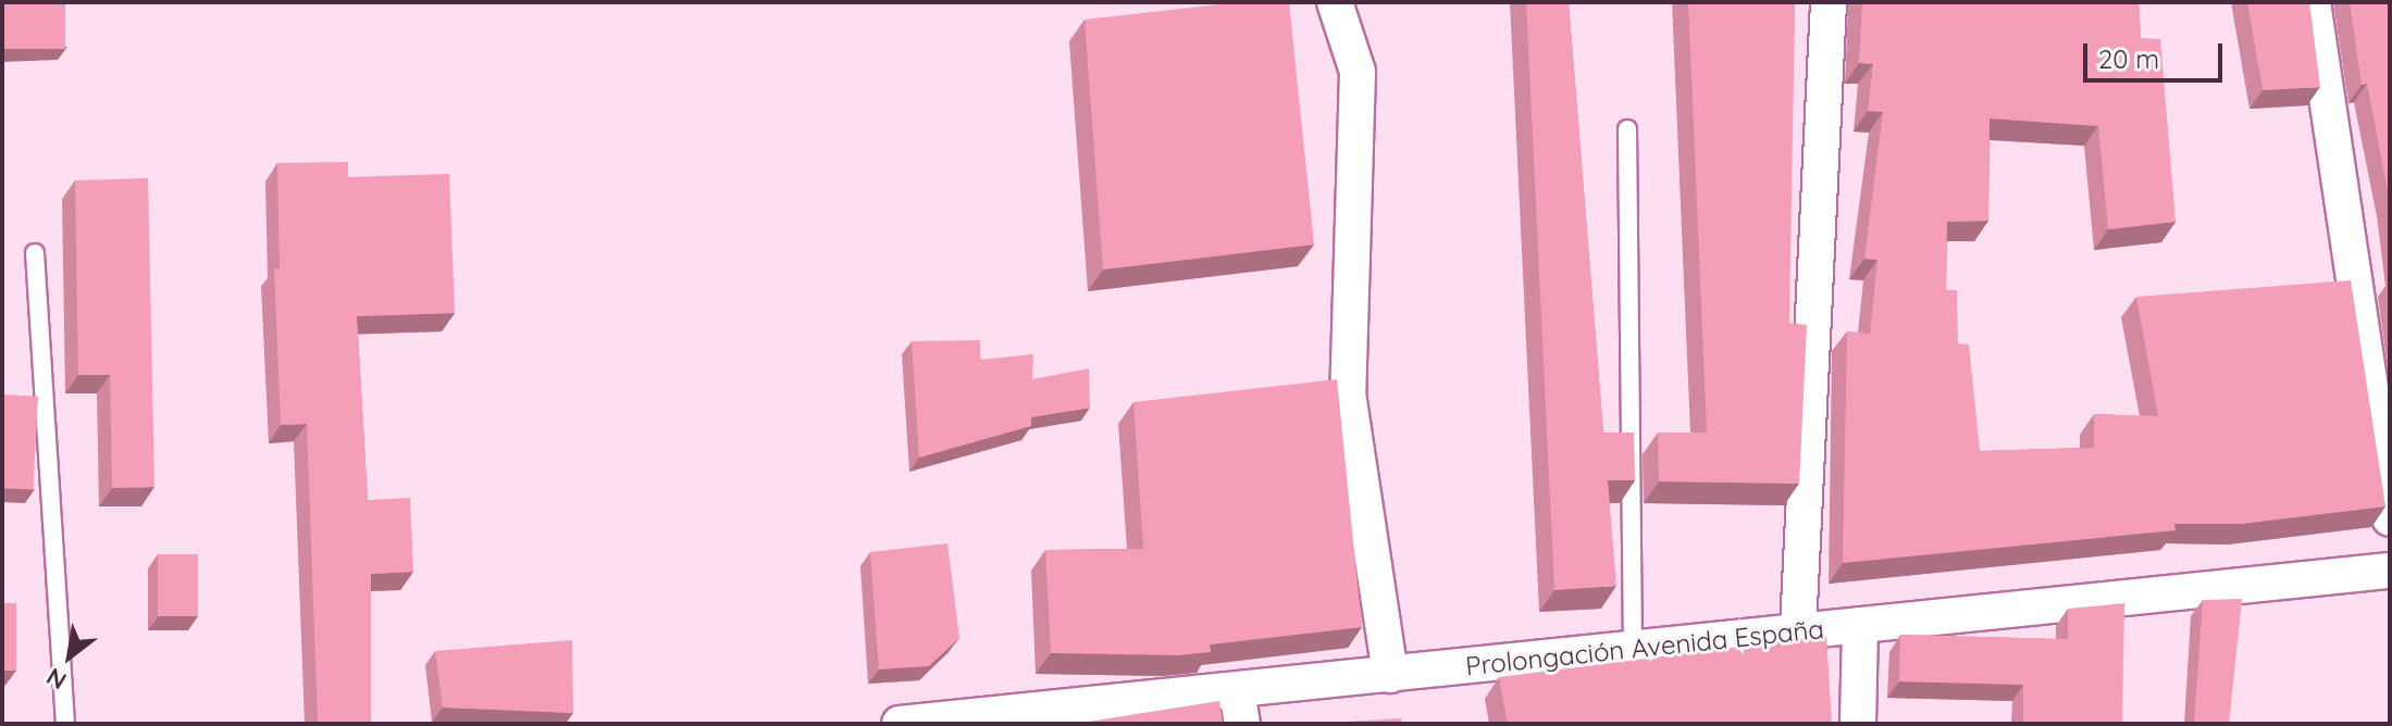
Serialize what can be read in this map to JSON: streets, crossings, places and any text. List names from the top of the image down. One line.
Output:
{"streets":{"street":["Prolongación Avenida España"]},"scale_bar":"20 m","north":"bottom left"}
